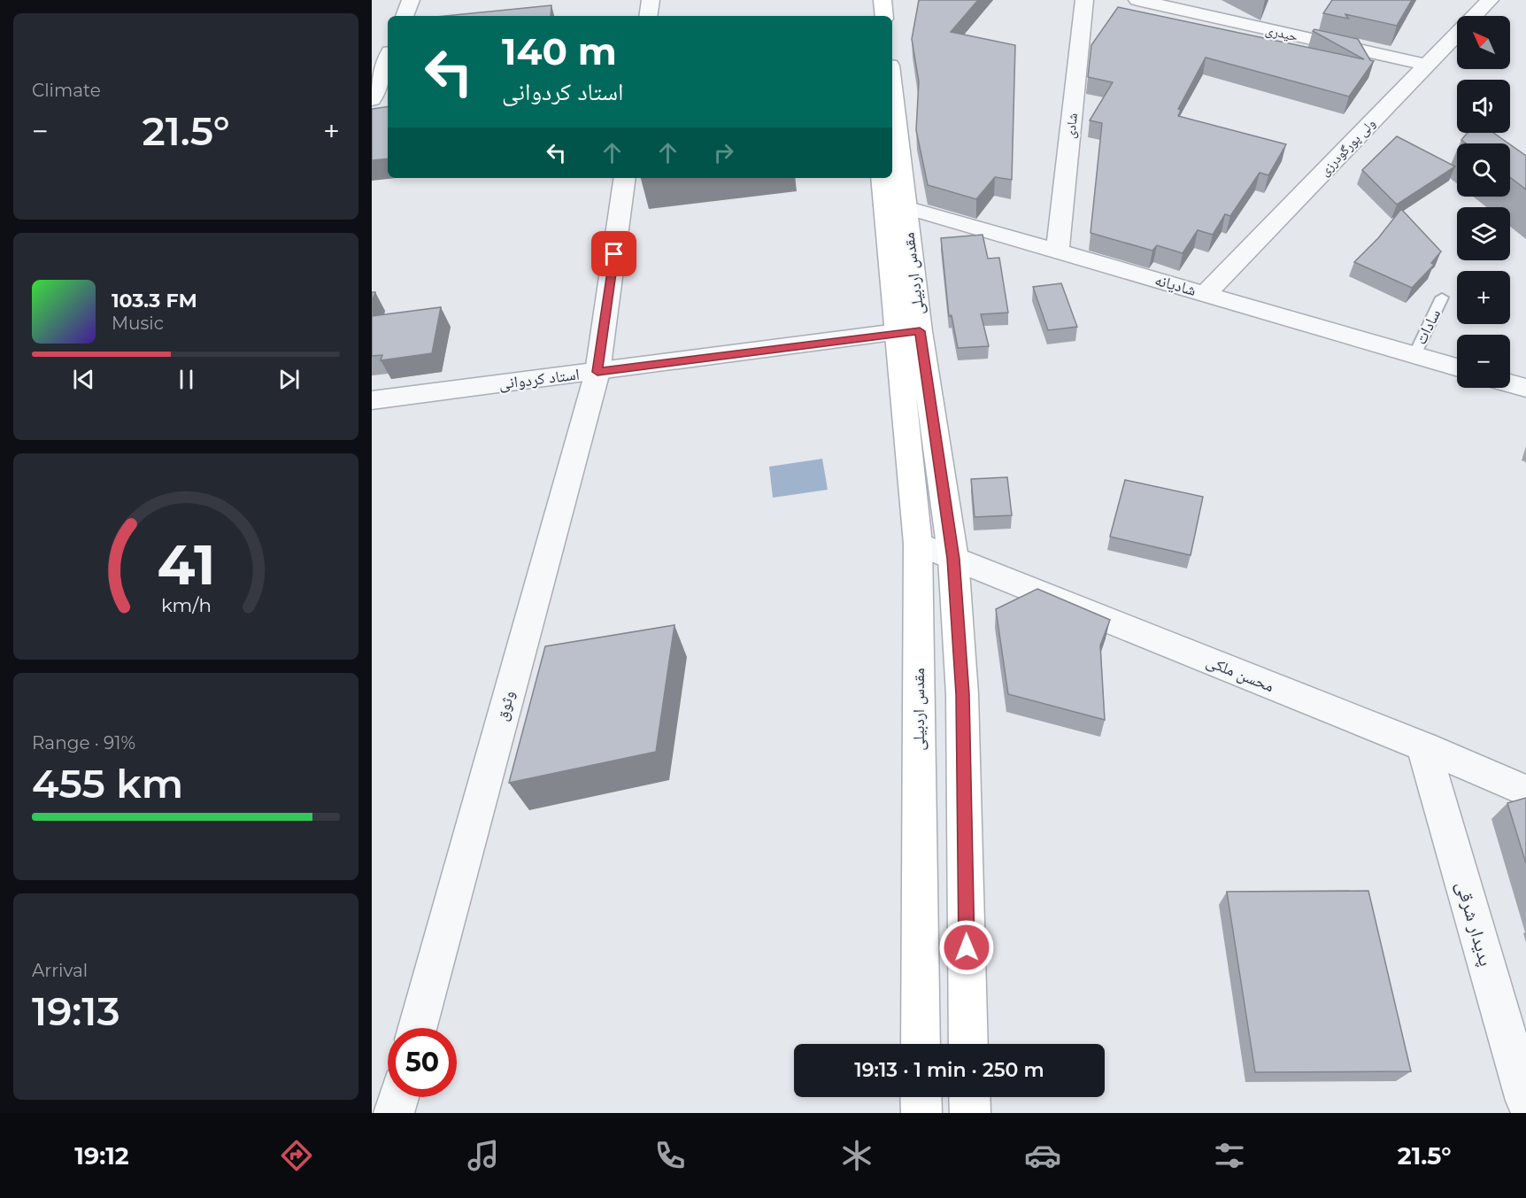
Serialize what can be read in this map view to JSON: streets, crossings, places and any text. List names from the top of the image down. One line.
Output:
{"streets":{"main road":["مقدس اردبیلی"],"street":["حیدری","شادی","ولی پورگودرزی","شادیانه","استاد کردوانی","محسن ملکی","وثوق","پدیدار شرقی"],"lane":["سادات"]},"crossings":[["حیدری","ولی پورگودرزی"],["شادی","شادیانه"],["ولی پورگودرزی","شادیانه"],["مقدس اردبیلی","شادیانه"],["مقدس اردبیلی","استاد کردوانی"],["مقدس اردبیلی","محسن ملکی"],["شادیانه","سادات"],["استاد کردوانی","وثوق"],["محسن ملکی","پدیدار شرقی"]],"north":"top left","page":{"tile":["Climate",["Range · 91%","455 km"],["Arrival","19:13"]],"map_buttons":["+","−"],"turn":["140 m","استاد کردوانی"],"heat":["−","21.5°","+"],"song":["103.3 FM","Music"],"limit":"50","trip":"19:13 · 1 min · 250 m","tabs":["19:12","21.5°"],"gauge":["41","km/h"]}}
